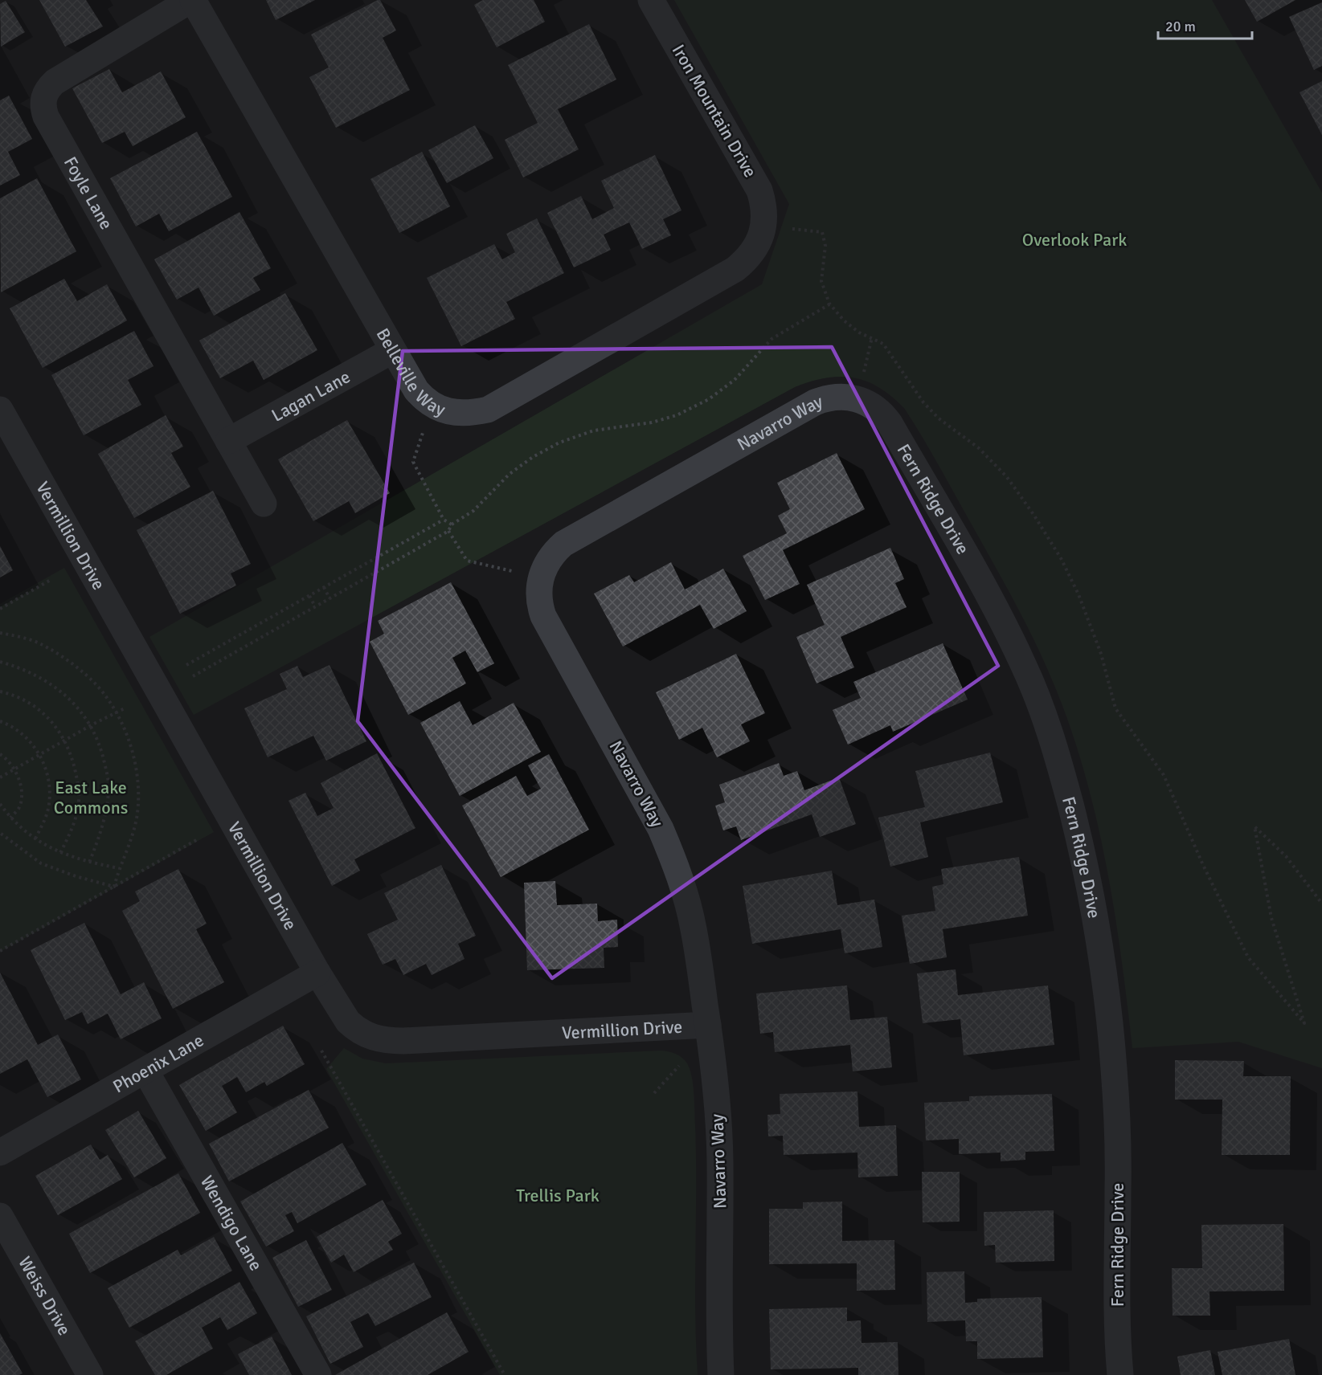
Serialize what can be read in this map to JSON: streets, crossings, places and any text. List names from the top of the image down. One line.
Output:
{"streets":{"street":["Iron Mountain Drive","Foyle Lane","Belleville Way","Lagan Lane","Navarro Way","Fern Ridge Drive","Vermillion Drive","Phoenix Lane","Wendigo Lane","Weiss Drive"]},"crossings":[["Iron Mountain Drive","Belleville Way"],["Foyle Lane","Belleville Way"],["Foyle Lane","Lagan Lane"],["Belleville Way","Lagan Lane"],["Navarro Way","Fern Ridge Drive"],["Navarro Way","Vermillion Drive"],["Vermillion Drive","Phoenix Lane"],["Phoenix Lane","Wendigo Lane"]],"parks":["Overlook Park","East Lake Commons","Trellis Park"],"scale_bar":"20 m"}
